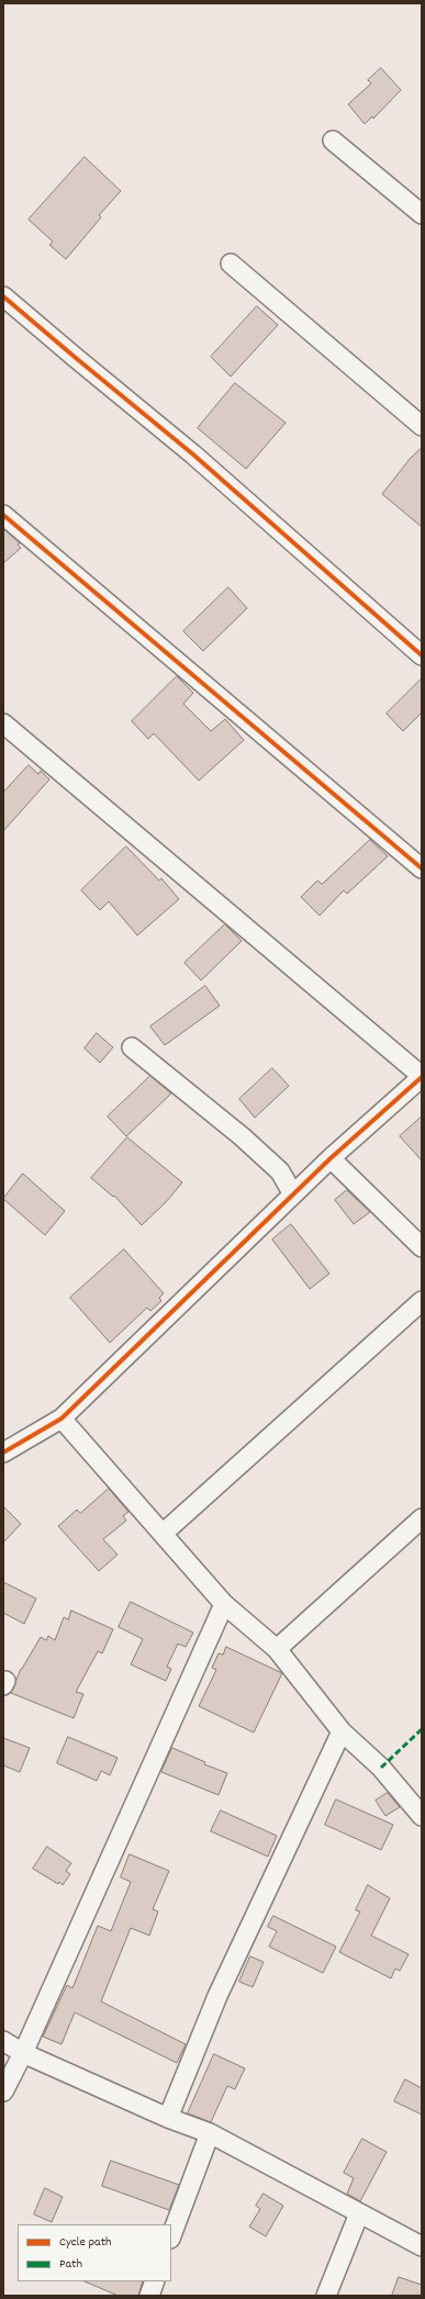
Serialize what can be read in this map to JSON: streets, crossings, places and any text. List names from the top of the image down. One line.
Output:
{"legend":["Cycle path","Path"]}
